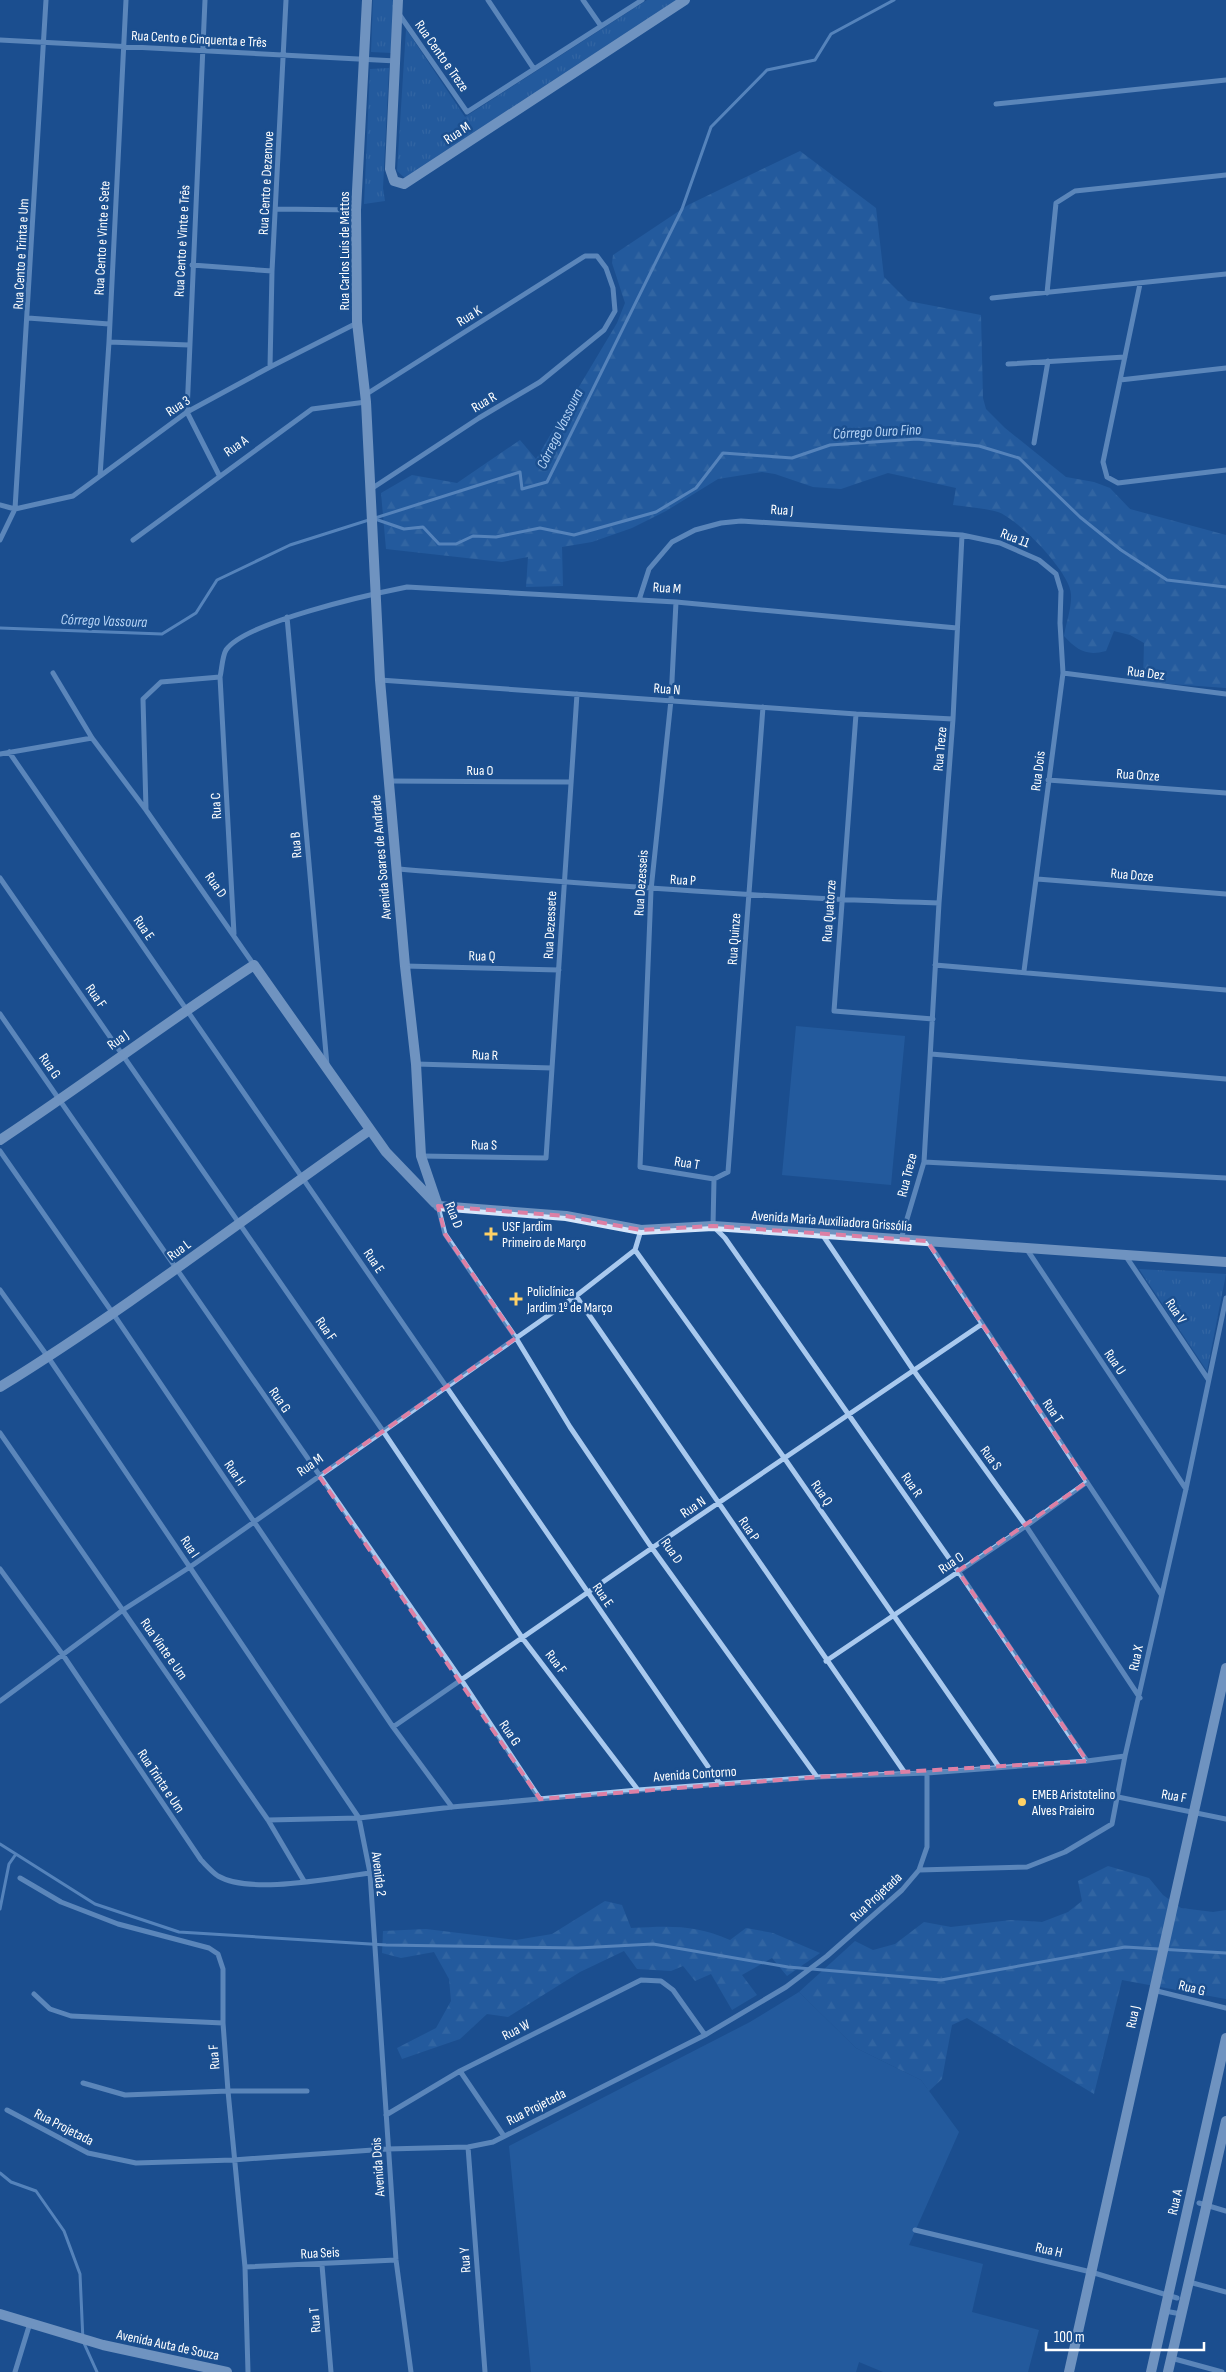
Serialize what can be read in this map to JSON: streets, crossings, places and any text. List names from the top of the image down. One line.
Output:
{"streets":{"street":["Rua Cento e Cinquenta e Três","Rua Cento e Treze","Rua M","Rua Cento e Dezenove","Rua Cento e Vinte e Sete","Rua Cento e Vinte e Três","Rua Carlos Luís de Mattos","Rua Cento e Trinta e Um","Rua K","Rua R","Rua 3","Rua A","Rua J","Rua 11","Rua Dez","Rua N","Rua Treze","Rua O","Rua Dois","Rua Onze","Rua C","Rua B","Avenida Soares de Andrade","Rua Doze","Rua P","Rua Dezesseis","Rua D","Rua Quatorze","Rua Dezessete","Rua E","Rua Quinze","Rua Q","Rua F","Rua G","Rua S","Rua T","Avenida Maria Auxiliadora Grissólia","Rua L","Rua V","Rua U","Rua H","Rua I","Rua Vinte e Um","Rua X","Avenida Contorno","Rua Trinta e Um","Avenida 2","Rua Projetada","Rua W","Avenida Dois","Rua Seis","Rua Y","Avenida Auta de Souza"]},"crossings":[["Rua Cento e Cinquenta e Três","Rua M"],["Rua Cento e Cinquenta e Três","Rua Cento e Dezenove"],["Rua Cento e Cinquenta e Três","Rua Cento e Vinte e Sete"],["Rua Cento e Cinquenta e Três","Rua Cento e Vinte e Três"],["Rua Cento e Cinquenta e Três","Rua Carlos Luís de Mattos"],["Rua Cento e Cinquenta e Três","Rua Cento e Trinta e Um"],["Rua Cento e Treze","Rua M"],["Rua M","Rua J"],["Rua M","Rua Treze"],["Rua M","Avenida Soares de Andrade"],["Rua M","Rua P"],["Rua M","Rua Dezesseis"],["Rua M","Rua D"],["Rua M","Rua E"],["Rua M","Rua Q"],["Rua M","Rua F"],["Rua M","Rua G"],["Rua M","Rua H"],["Rua M","Rua I"],["Rua M","Rua Vinte e Um"],["Rua M","Rua Trinta e Um"],["Rua Cento e Dezenove","Rua 3"],["Rua Cento e Vinte e Sete","Rua 3"],["Rua Cento e Vinte e Três","Rua 3"],["Rua Cento e Vinte e Três","Rua A"],["Rua Carlos Luís de Mattos","Rua K"],["Rua Carlos Luís de Mattos","Rua R"],["Rua Carlos Luís de Mattos","Rua 3"],["Rua Carlos Luís de Mattos","Rua A"],["Rua Carlos Luís de Mattos","Avenida Soares de Andrade"],["Rua Cento e Trinta e Um","Rua 3"],["Rua K","Rua R"],["Rua K","Rua A"],["Rua R","Rua N"],["Rua R","Rua O"],["Rua R","Avenida Soares de Andrade"],["Rua R","Rua Dezessete"],["Rua R","Avenida Maria Auxiliadora Grissólia"],["Rua R","Avenida Contorno"],["Rua A","Rua H"],["Rua J","Rua 11"],["Rua J","Rua Treze"],["Rua J","Rua D"],["Rua J","Rua E"],["Rua J","Rua F"],["Rua J","Rua G"],["Rua J","Rua H"],["Rua 11","Rua Treze"],["Rua 11","Rua Dois"],["Rua Dez","Rua Dois"],["Rua N","Rua Treze"],["Rua N","Avenida Soares de Andrade"],["Rua N","Rua P"],["Rua N","Rua Dezesseis"],["Rua N","Rua D"],["Rua N","Rua Quatorze"],["Rua N","Rua Dezessete"],["Rua N","Rua E"],["Rua N","Rua Quinze"],["Rua N","Rua Q"],["Rua N","Rua F"],["Rua N","Rua G"],["Rua N","Rua S"],["Rua N","Rua T"],["Rua N","Rua H"],["Rua Treze","Rua P"],["Rua Treze","Rua Quatorze"],["Rua Treze","Avenida Maria Auxiliadora Grissólia"],["Rua O","Avenida Soares de Andrade"],["Rua O","Rua P"],["Rua O","Rua Dezessete"],["Rua O","Rua Q"],["Rua O","Rua S"],["Rua O","Rua T"],["Rua Dois","Rua Onze"],["Rua Dois","Rua Doze"],["Rua C","Rua D"],["Rua B","Rua D"],["Avenida Soares de Andrade","Rua P"],["Avenida Soares de Andrade","Rua D"],["Avenida Soares de Andrade","Rua Q"],["Avenida Soares de Andrade","Rua S"],["Avenida Soares de Andrade","Avenida Maria Auxiliadora Grissólia"],["Rua P","Rua Dezesseis"],["Rua P","Rua Quatorze"],["Rua P","Rua Dezessete"],["Rua P","Rua Quinze"],["Rua P","Avenida Contorno"],["Rua Dezesseis","Rua T"],["Rua D","Avenida Maria Auxiliadora Grissólia"],["Rua D","Rua L"],["Rua D","Avenida Contorno"],["Rua Dezessete","Rua Q"],["Rua Dezessete","Rua S"],["Rua E","Rua L"],["Rua E","Avenida Contorno"],["Rua Quinze","Rua T"],["Rua Q","Avenida Contorno"],["Rua F","Rua L"],["Rua F","Rua X"],["Rua F","Avenida Contorno"],["Rua F","Rua Projetada"],["Rua F","Rua Seis"],["Rua G","Rua L"],["Rua G","Avenida Contorno"],["Rua S","Avenida Maria Auxiliadora Grissólia"],["Rua S","Rua X"],["Rua T","Avenida Maria Auxiliadora Grissólia"],["Rua T","Rua X"],["Rua T","Rua Seis"],["Avenida Maria Auxiliadora Grissólia","Rua V"],["Avenida Maria Auxiliadora Grissólia","Rua U"],["Rua L","Rua H"],["Rua L","Rua I"],["Rua V","Rua X"],["Rua U","Rua X"],["Rua H","Avenida Contorno"],["Rua I","Avenida Contorno"],["Rua I","Avenida 2"],["Rua Vinte e Um","Avenida Contorno"],["Rua Vinte e Um","Rua Trinta e Um"],["Rua X","Avenida Contorno"],["Rua X","Rua Projetada"],["Avenida Contorno","Avenida 2"],["Avenida Contorno","Rua Projetada"],["Rua Trinta e Um","Avenida 2"],["Avenida 2","Avenida Dois"],["Rua Projetada","Rua W"],["Rua Projetada","Avenida Dois"],["Rua Projetada","Rua Y"],["Rua W","Avenida Dois"],["Avenida Dois","Rua Seis"]],"water":["Córrego Vassoura","Córrego Ouro Fino"],"places":{"health":["USF Jardim Primeiro de Março","Policlínica Jardim 1º de Março"],"other":["EMEB Aristotelino Alves Praieiro"]},"scale_bar":"100 m"}
